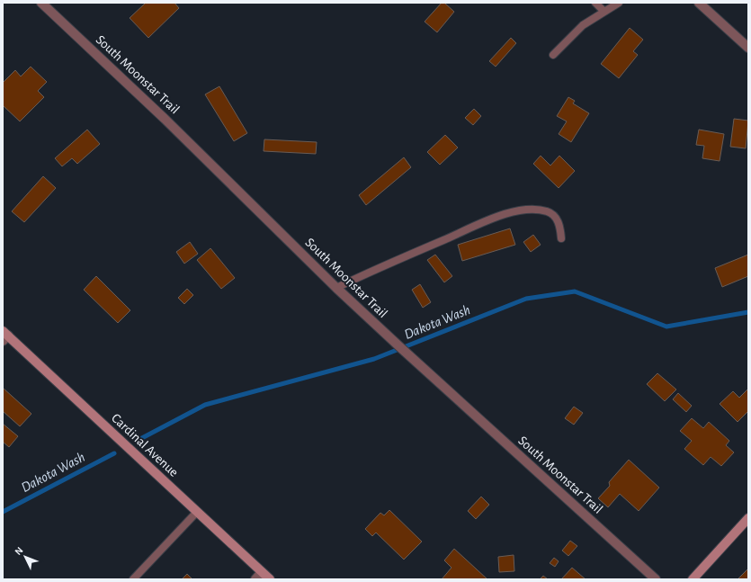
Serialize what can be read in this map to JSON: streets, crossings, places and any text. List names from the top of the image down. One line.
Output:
{"streets":{"main road":["Cardinal Avenue"],"street":["South Moonstar Trail"]},"water":["Dakota Wash"],"north":"top left"}
